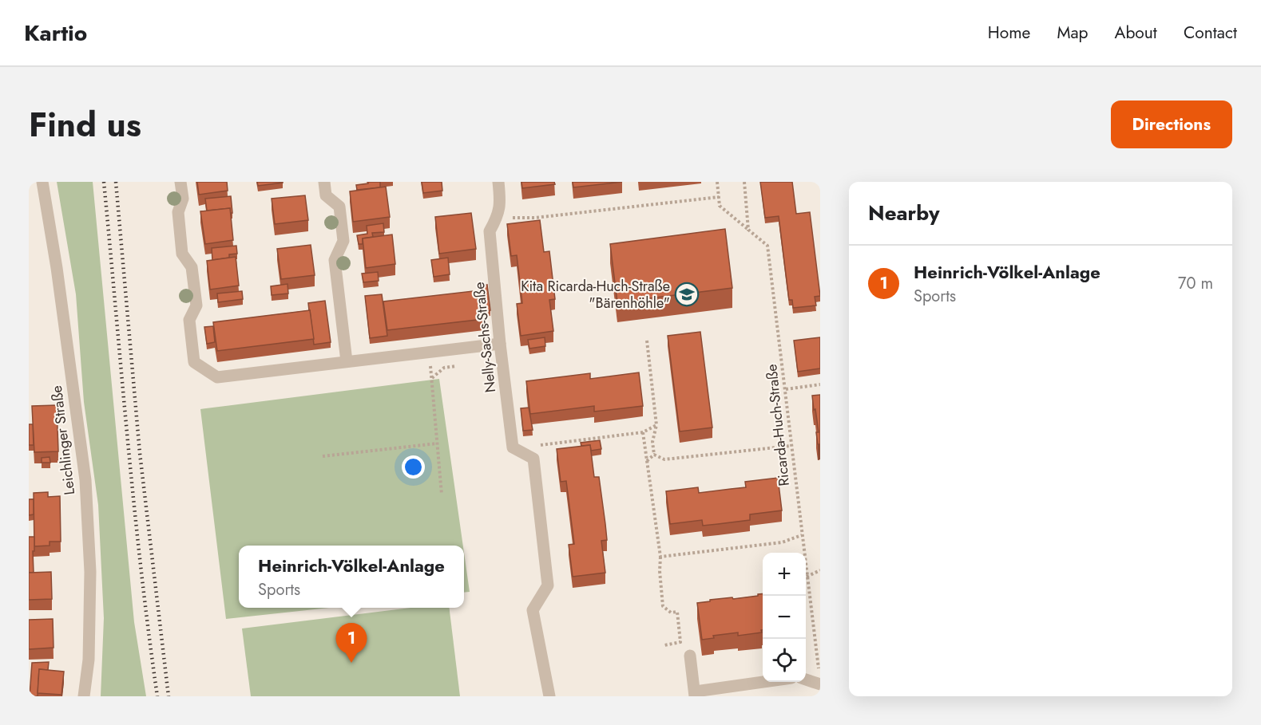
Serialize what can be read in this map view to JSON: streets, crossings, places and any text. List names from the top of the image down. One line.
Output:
{"streets":{"street":["Nelly-Sachs-Straße","Leichlinger Straße"],"path":["Ricarda-Huch-Straße"]},"places":{"school or university":["Kita Ricarda-Huch-Straße \"Bärenhöhle\""]},"page":{"header":"Kartio","nav":["Home","Map","About","Contact"],"title":"Find us","buttons":"Directions","heading":"Nearby","list":[{"mark":"1","name":"Heinrich-Völkel-Anlage","note":"Sports","value":"70 m"}],"popup":["Heinrich-Völkel-Anlage","Sports"],"map_buttons":["+","−"],"pins":"1"}}
